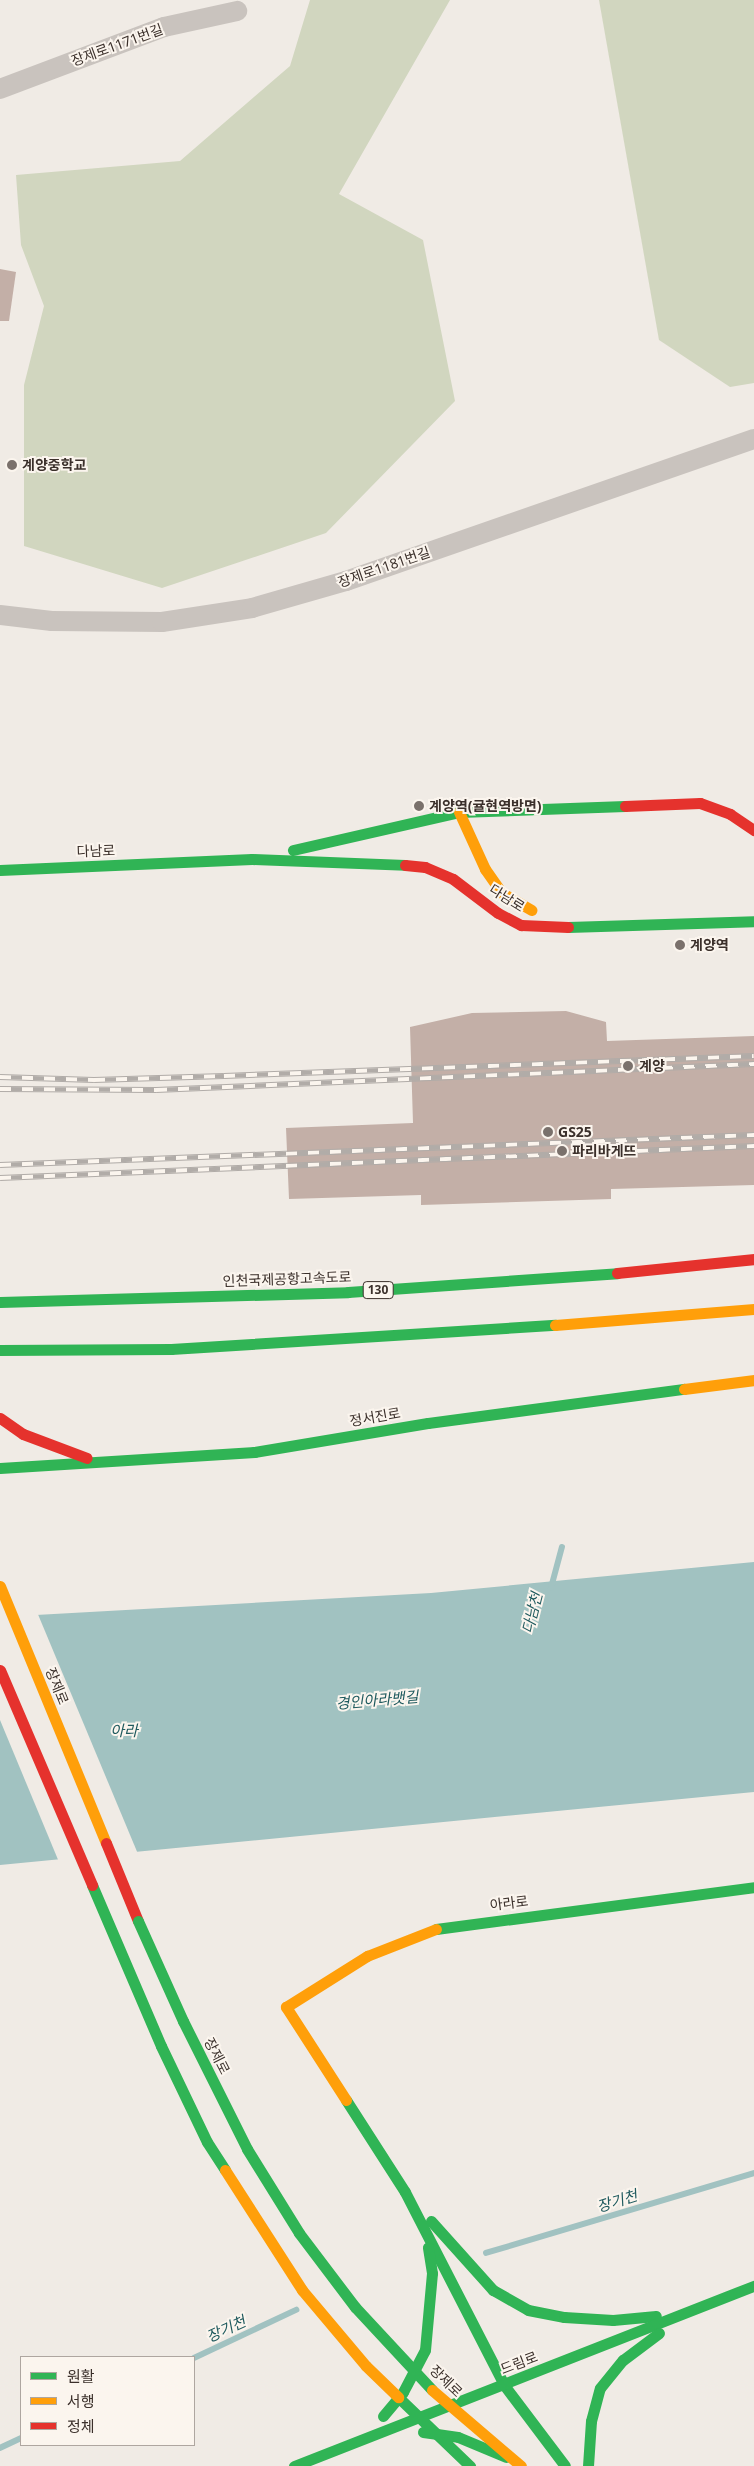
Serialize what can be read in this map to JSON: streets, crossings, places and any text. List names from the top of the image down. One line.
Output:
{"streets":{"main road":["다남로","인천국제공항고속도로","130","정서진로","장제로","아라로","드림로"],"street":["장제로1171번길","장제로1181번길"]},"water":["다남천","경인아라뱃길","아라","장기천"],"places":["계양중학교","계양역(귤현역방면)","계양역","계양","GS25","파리바게뜨"],"legend":["원활","서행","정체"]}
